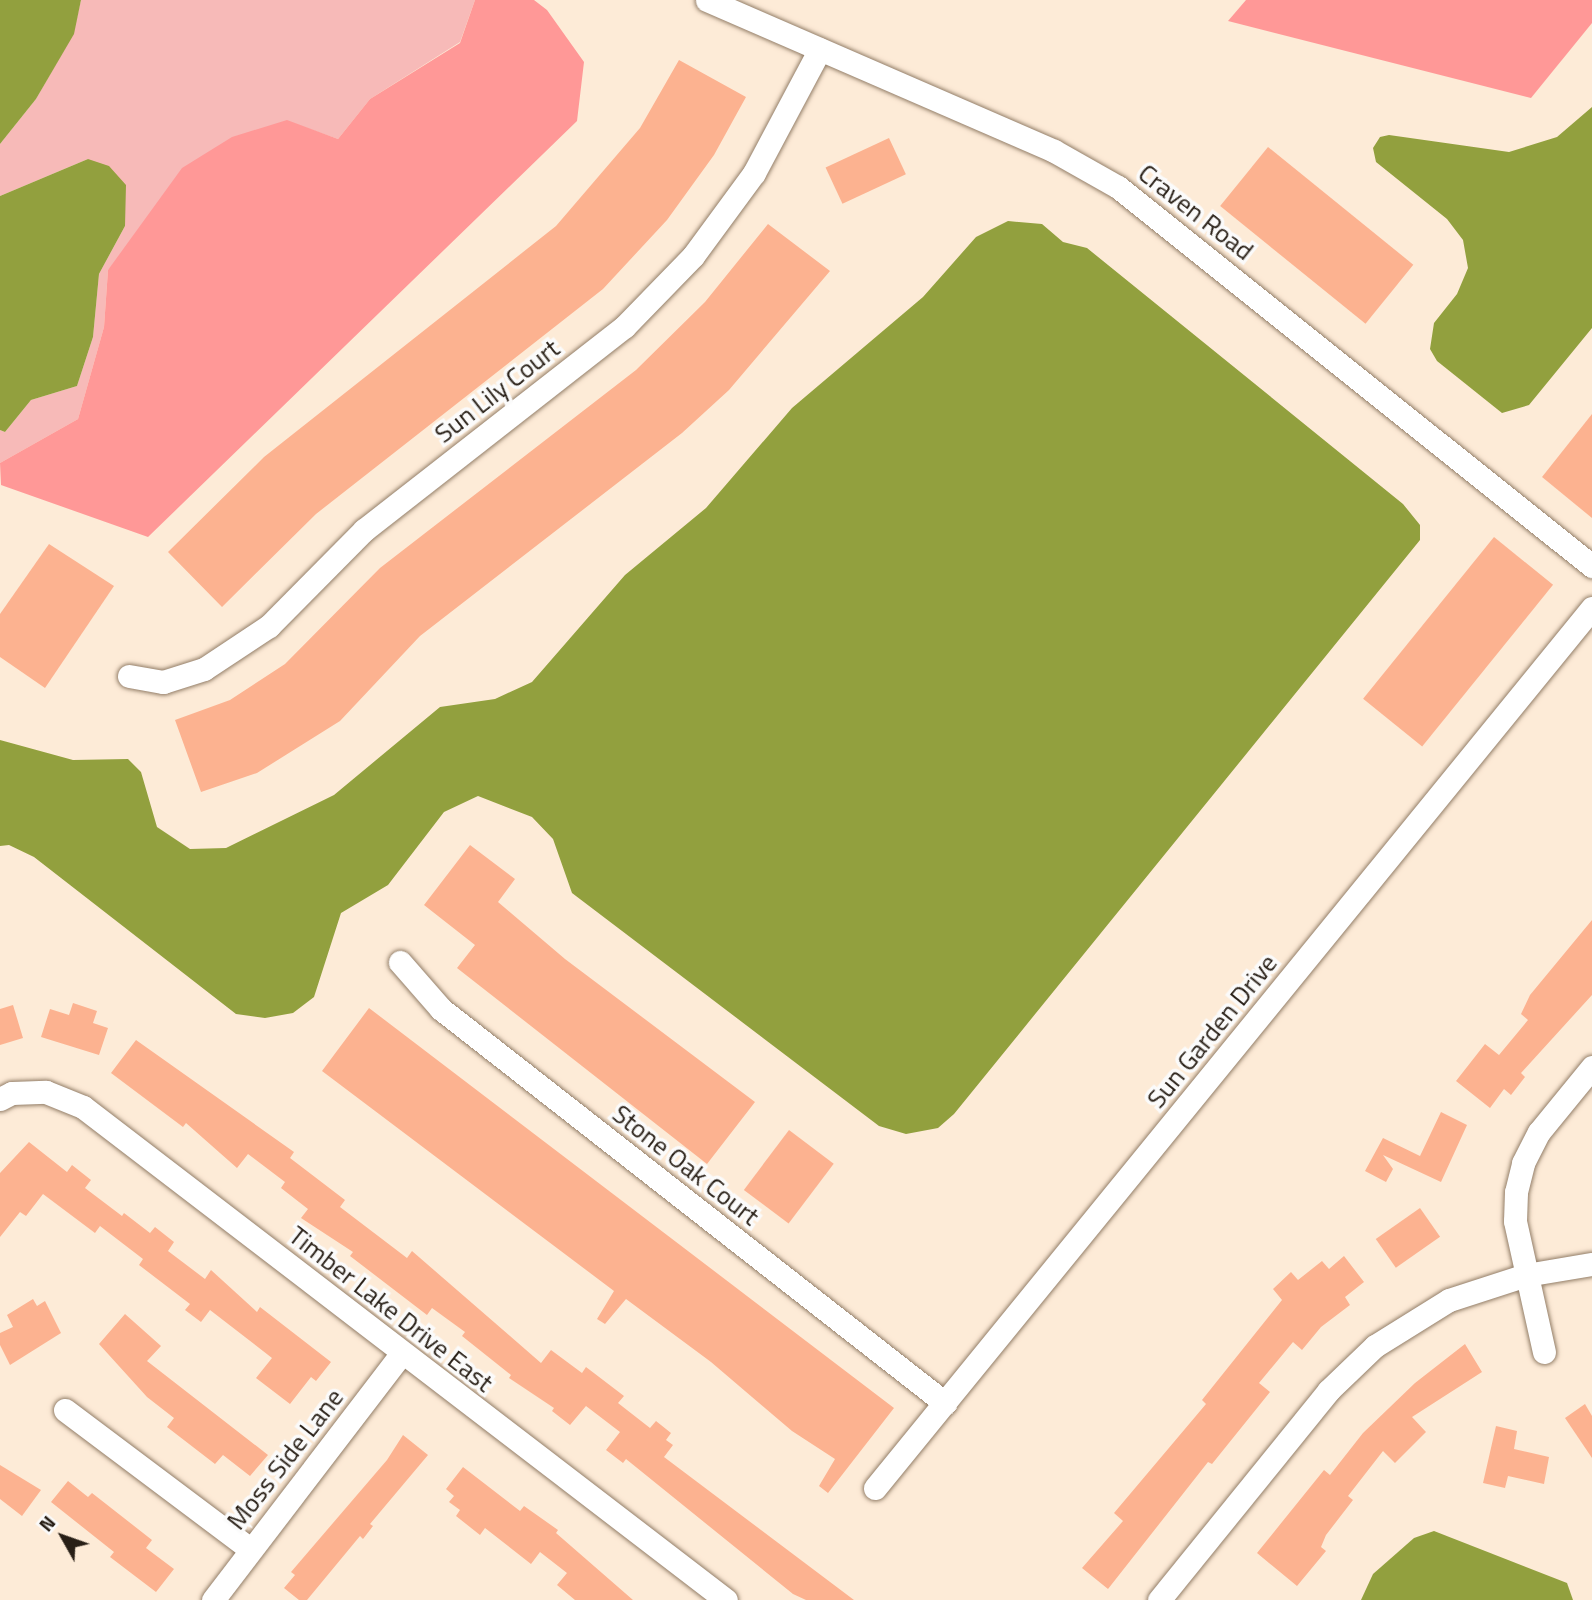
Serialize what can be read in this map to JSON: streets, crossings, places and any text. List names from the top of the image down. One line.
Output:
{"streets":{"street":["Craven Road","Sun Lily Court","Sun Garden Drive","Stone Oak Court","Timber Lake Drive East","Moss Side Lane"]},"crossings":[["Craven Road","Sun Lily Court"],["Sun Garden Drive","Stone Oak Court"],["Timber Lake Drive East","Moss Side Lane"]],"north":"top left"}
